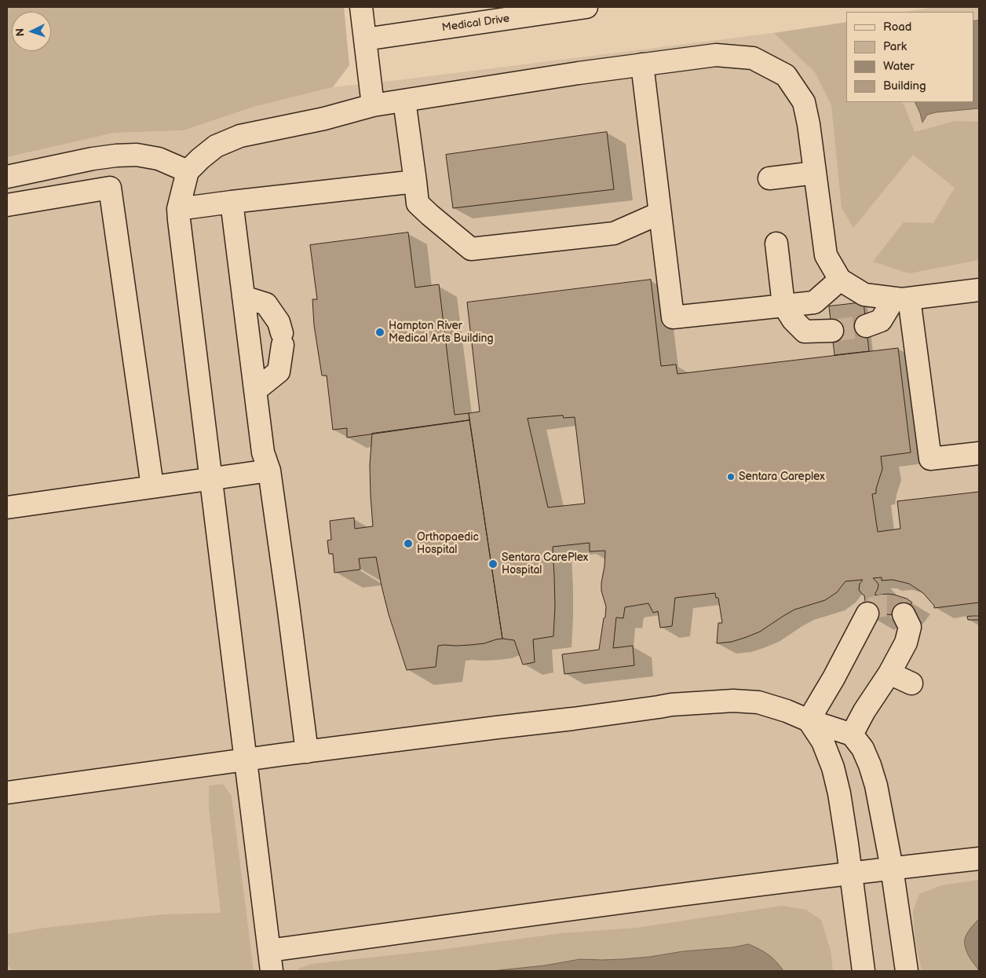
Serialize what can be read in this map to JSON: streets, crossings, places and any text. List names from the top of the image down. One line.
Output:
{"streets":{"lane":["Medical Drive"]},"places":["Hampton River Medical Arts Building","Sentara Careplex","Orthopaedic Hospital","Sentara CarePlex Hospital"],"legend":["Road","Park","Water","Building"],"north":"left"}
